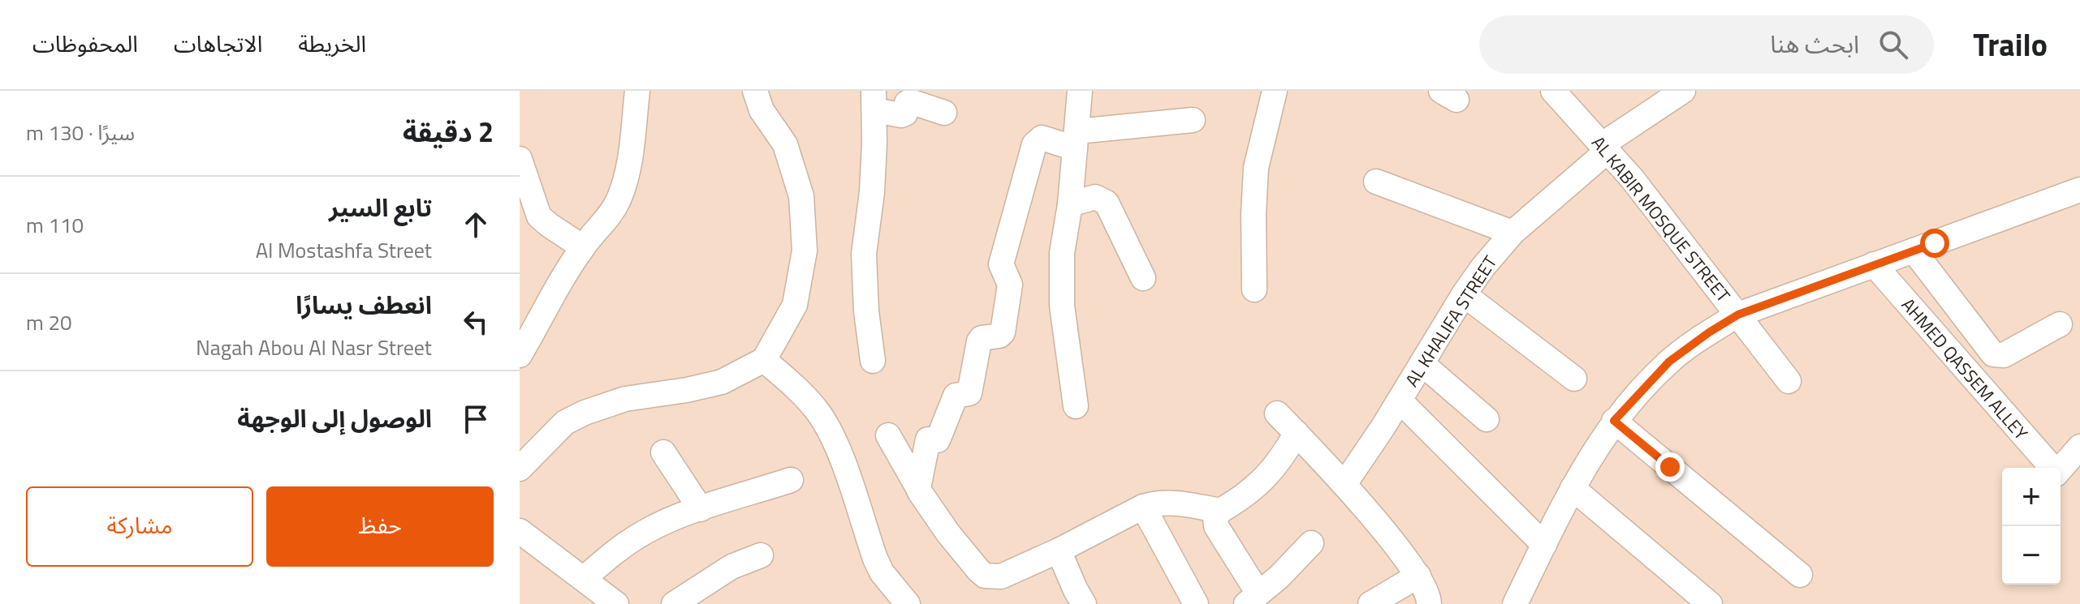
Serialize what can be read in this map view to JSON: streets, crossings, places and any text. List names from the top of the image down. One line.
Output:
{"streets":{"street":["AL KABIR MOSQUE STREET","AL KHALIFA STREET","AHMED QASSEM ALLEY"]},"crossings":[["AL KABIR MOSQUE STREET","AL KHALIFA STREET"]],"page":{"header":"Trailo","search":"ابحث هنا","nav":["الخريطة","الاتجاهات","المحفوظات"],"heading":["2 دقيقة","سيرًا · 130 m"],"list":[["تابع السير","Al Mostashfa Street","110 m"],["انعطف يسارًا","Nagah Abou Al Nasr Street","20 m"],"الوصول إلى الوجهة"],"buttons":["حفظ","مشاركة"],"map_buttons":["+","−"]}}
